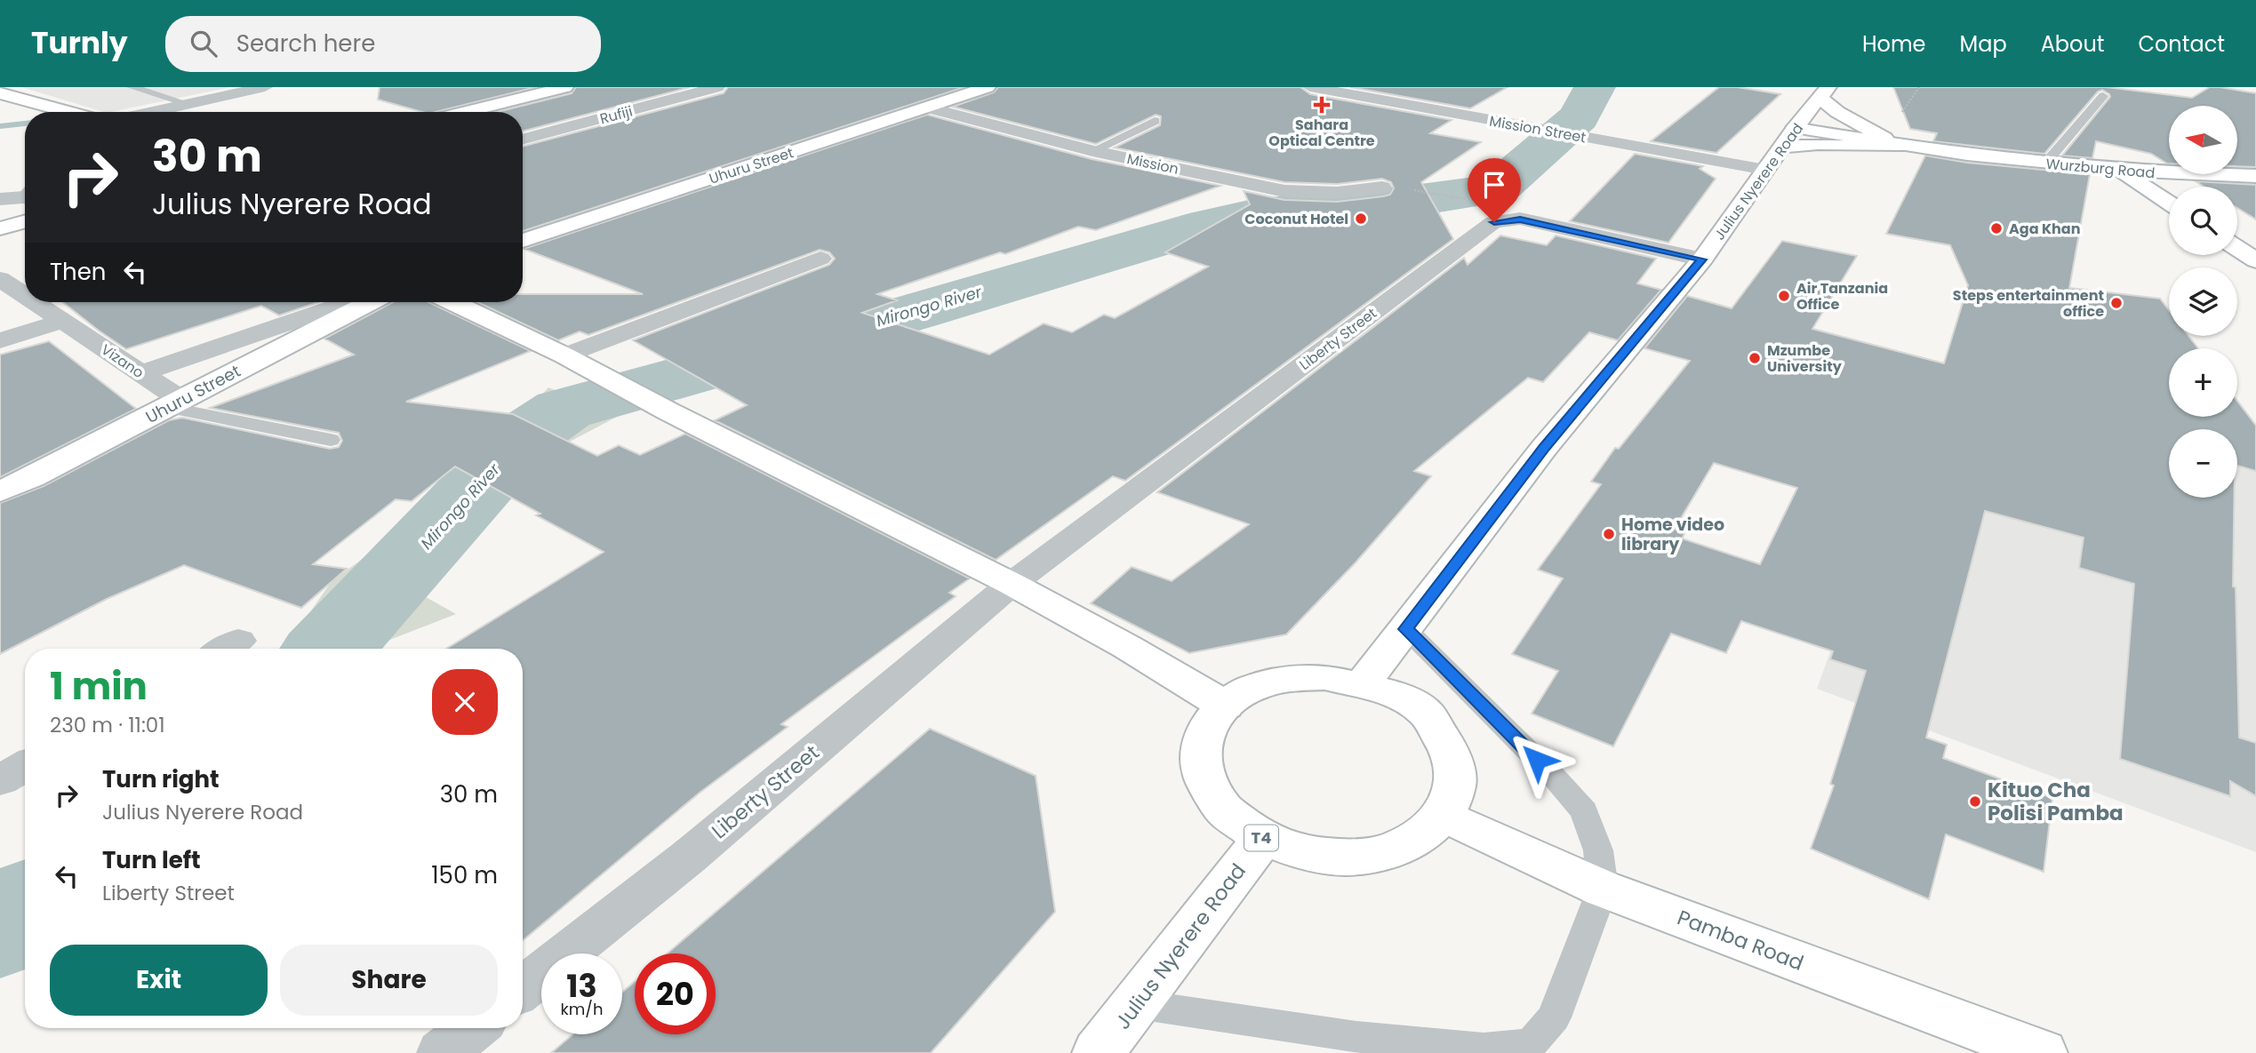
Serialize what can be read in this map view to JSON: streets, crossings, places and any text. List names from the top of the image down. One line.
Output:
{"streets":{"main road":["Uhuru Street","Wurzburg Road","Julius Nyerere Road","T4","Pamba Road"],"street":["Rufiji","Mission Street","Mission","Liberty Street","Vizano"]},"crossings":[["Mission Street","Julius Nyerere Road"],["Mission","Uhuru Street"],["Uhuru Street","Vizano"],["Wurzburg Road","Julius Nyerere Road"],["Julius Nyerere Road","Liberty Street"],["Julius Nyerere Road","T4"],["Julius Nyerere Road","Pamba Road"],["T4","Pamba Road"]],"water":["Mirongo River"],"places":{"health":["Sahara Optical Centre"],"other":["Coconut Hotel","Aga Khan","Air Tanzania Office","Steps entertainment office","Mzumbe University","Home video library","Kituo Cha Polisi Pamba"]},"north":"left","page":{"header":"Turnly","search":"Search here","nav":["Home","Map","About","Contact"],"map_buttons":["+","−"],"turn":["30 m","Julius Nyerere Road"],"then":"Then","heading":["1 min","230 m · 11:01"],"list":[{"name":"Turn right","note":"Julius Nyerere Road","value":"30 m"},{"name":"Turn left","note":"Liberty Street","value":"150 m"}],"buttons":["Exit","Share"],"speed":"13 km/h","limit":"20"}}
